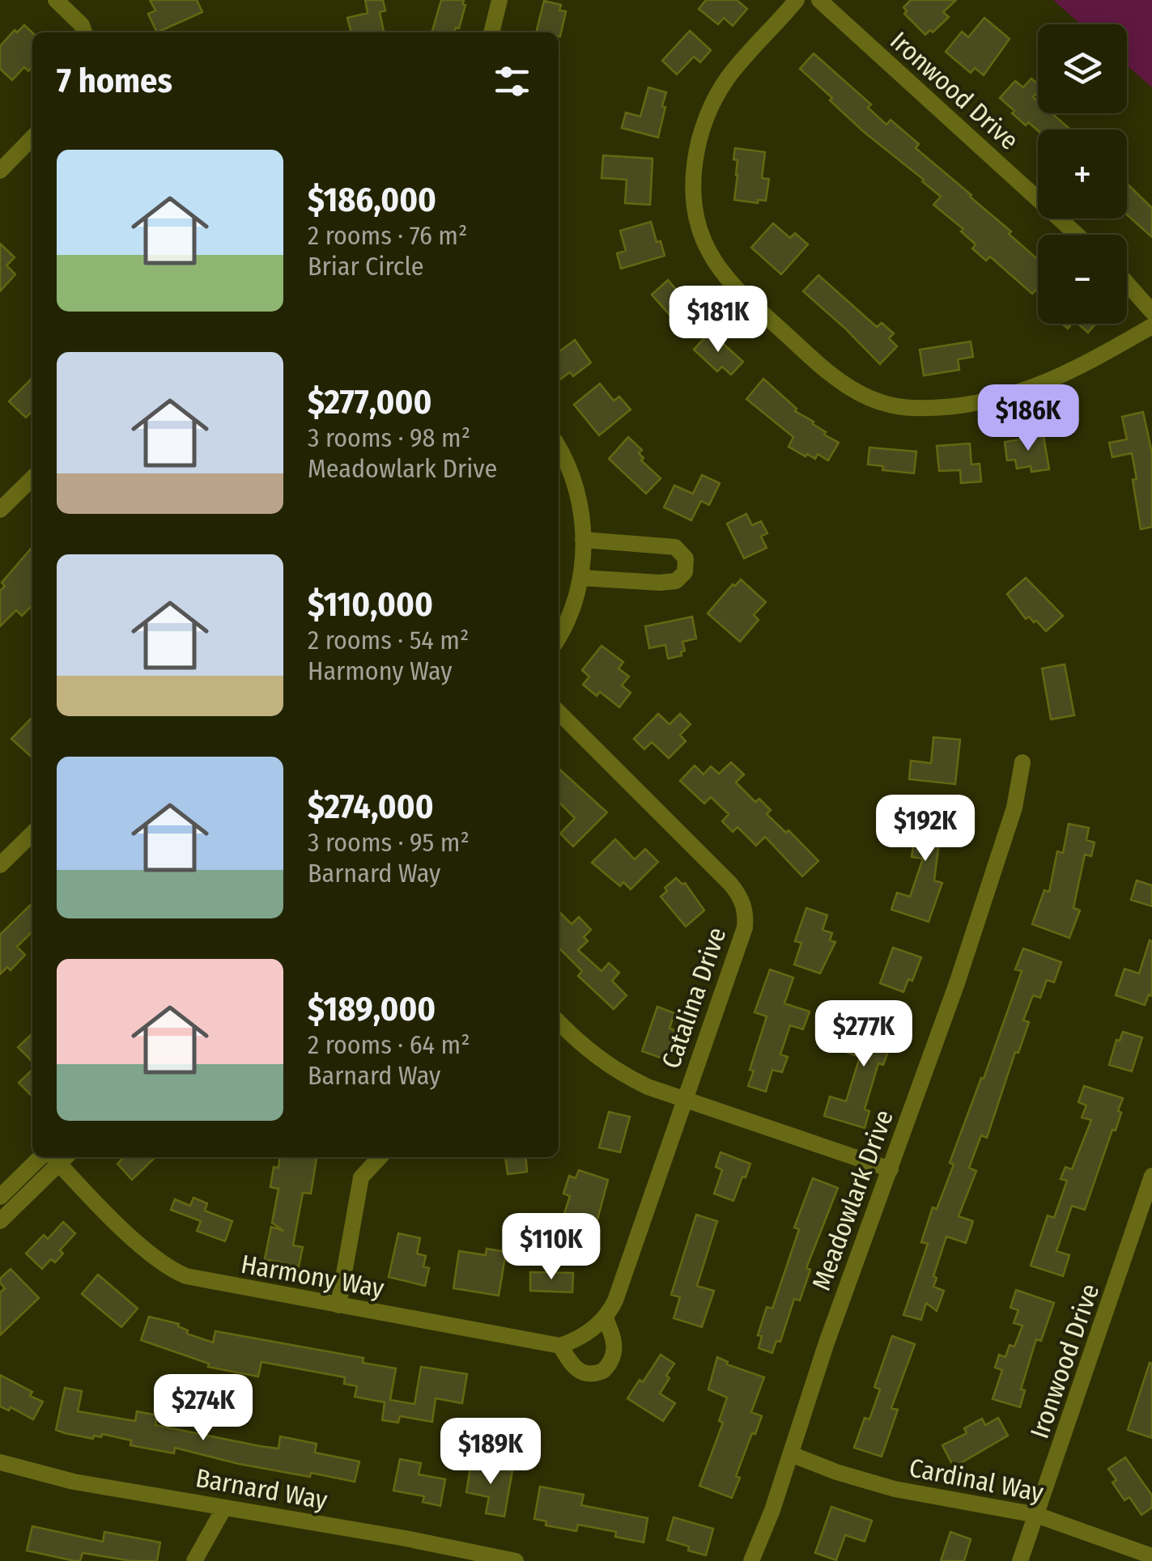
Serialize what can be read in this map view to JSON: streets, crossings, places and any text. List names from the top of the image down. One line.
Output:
{"streets":{"street":["Ironwood Drive","Catalina Drive","Meadowlark Drive","Harmony Way","Cardinal Way","Barnard Way"]},"crossings":[["Ironwood Drive","Cardinal Way"],["Meadowlark Drive","Cardinal Way"]],"page":{"map_buttons":["+","−"],"heading":"7 homes","list":[{"name":"$186,000","note":"2 rooms · 76 m² · Briar Circle"},{"name":"$277,000","note":"3 rooms · 98 m² · Meadowlark Drive"},{"name":"$110,000","note":"2 rooms · 54 m² · Harmony Way"},{"name":"$274,000","note":"3 rooms · 95 m² · Barnard Way"},{"name":"$189,000","note":"2 rooms · 64 m² · Barnard Way"}],"price":["$181K","$186K","$192K","$277K","$110K","$274K","$189K"]}}
